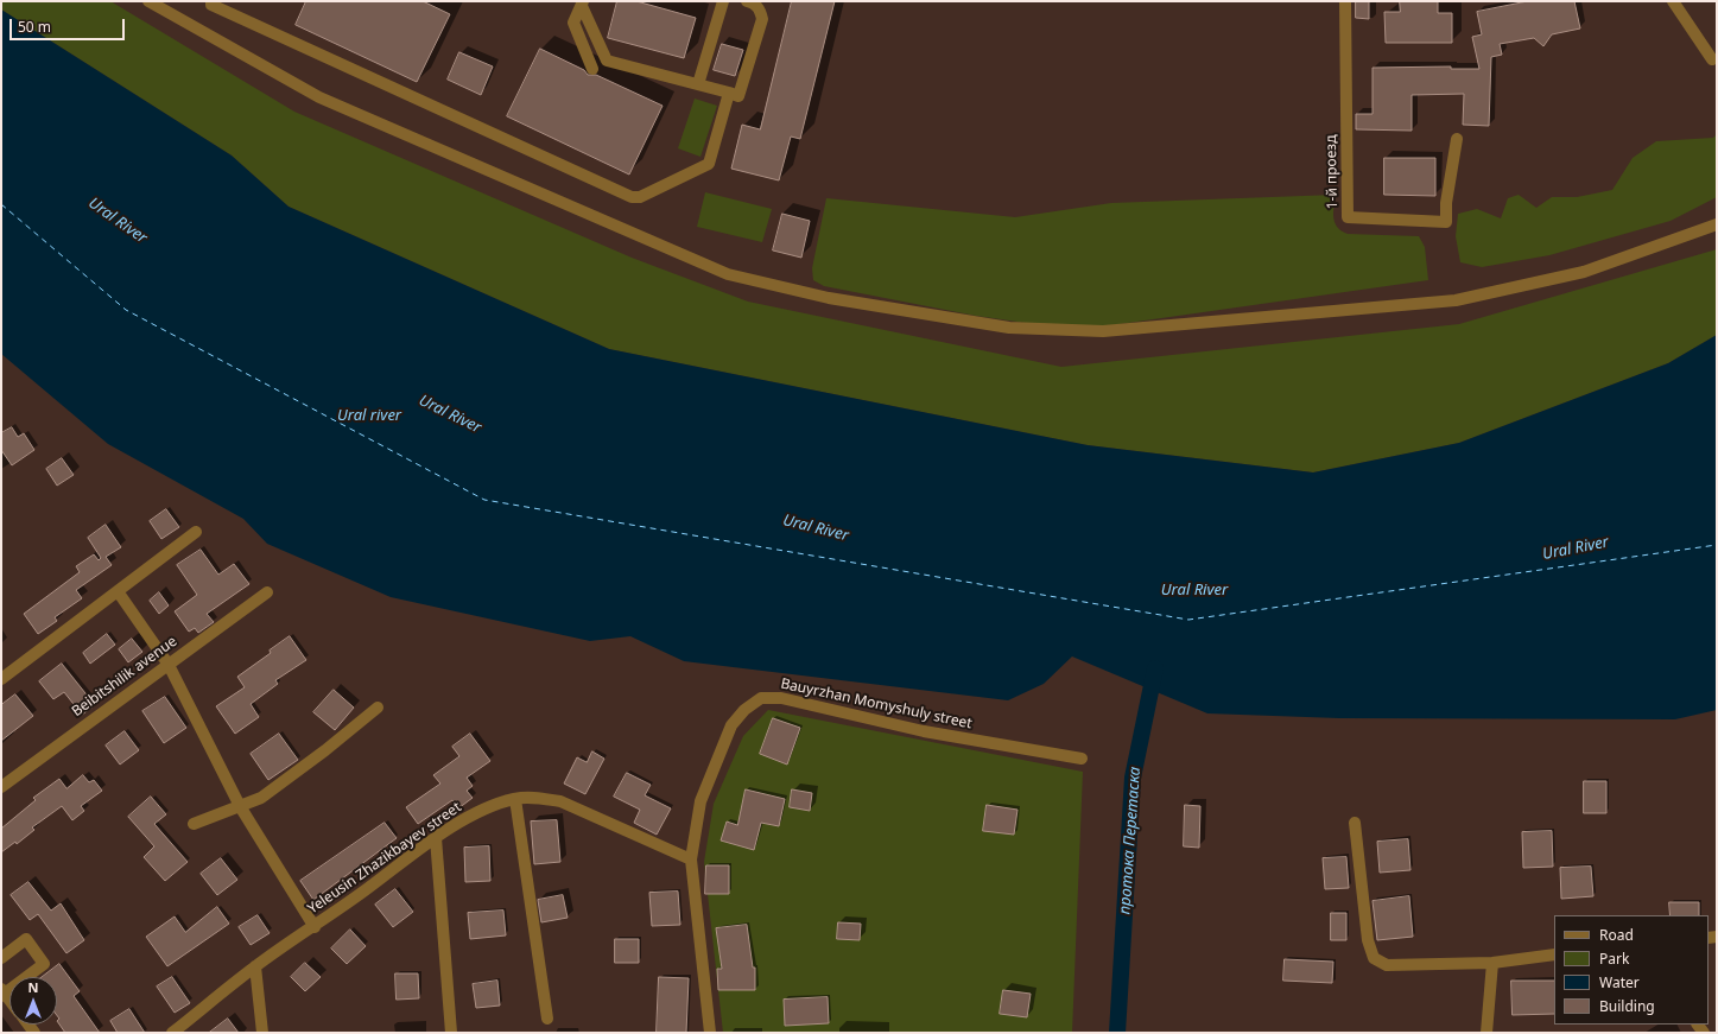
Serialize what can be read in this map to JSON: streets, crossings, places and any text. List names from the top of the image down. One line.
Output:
{"streets":{"street":["1-й проезд","Beibitshilik avenue","Bauyrzhan Momyshuly street","Yeleusin Zhazikbayev street"]},"crossings":[["Bauyrzhan Momyshuly street","Yeleusin Zhazikbayev street"]],"water":["Ural River","Ural river","протока Перетаска"],"legend":["Road","Park","Water","Building"],"scale_bar":"50 m","north":"top"}
